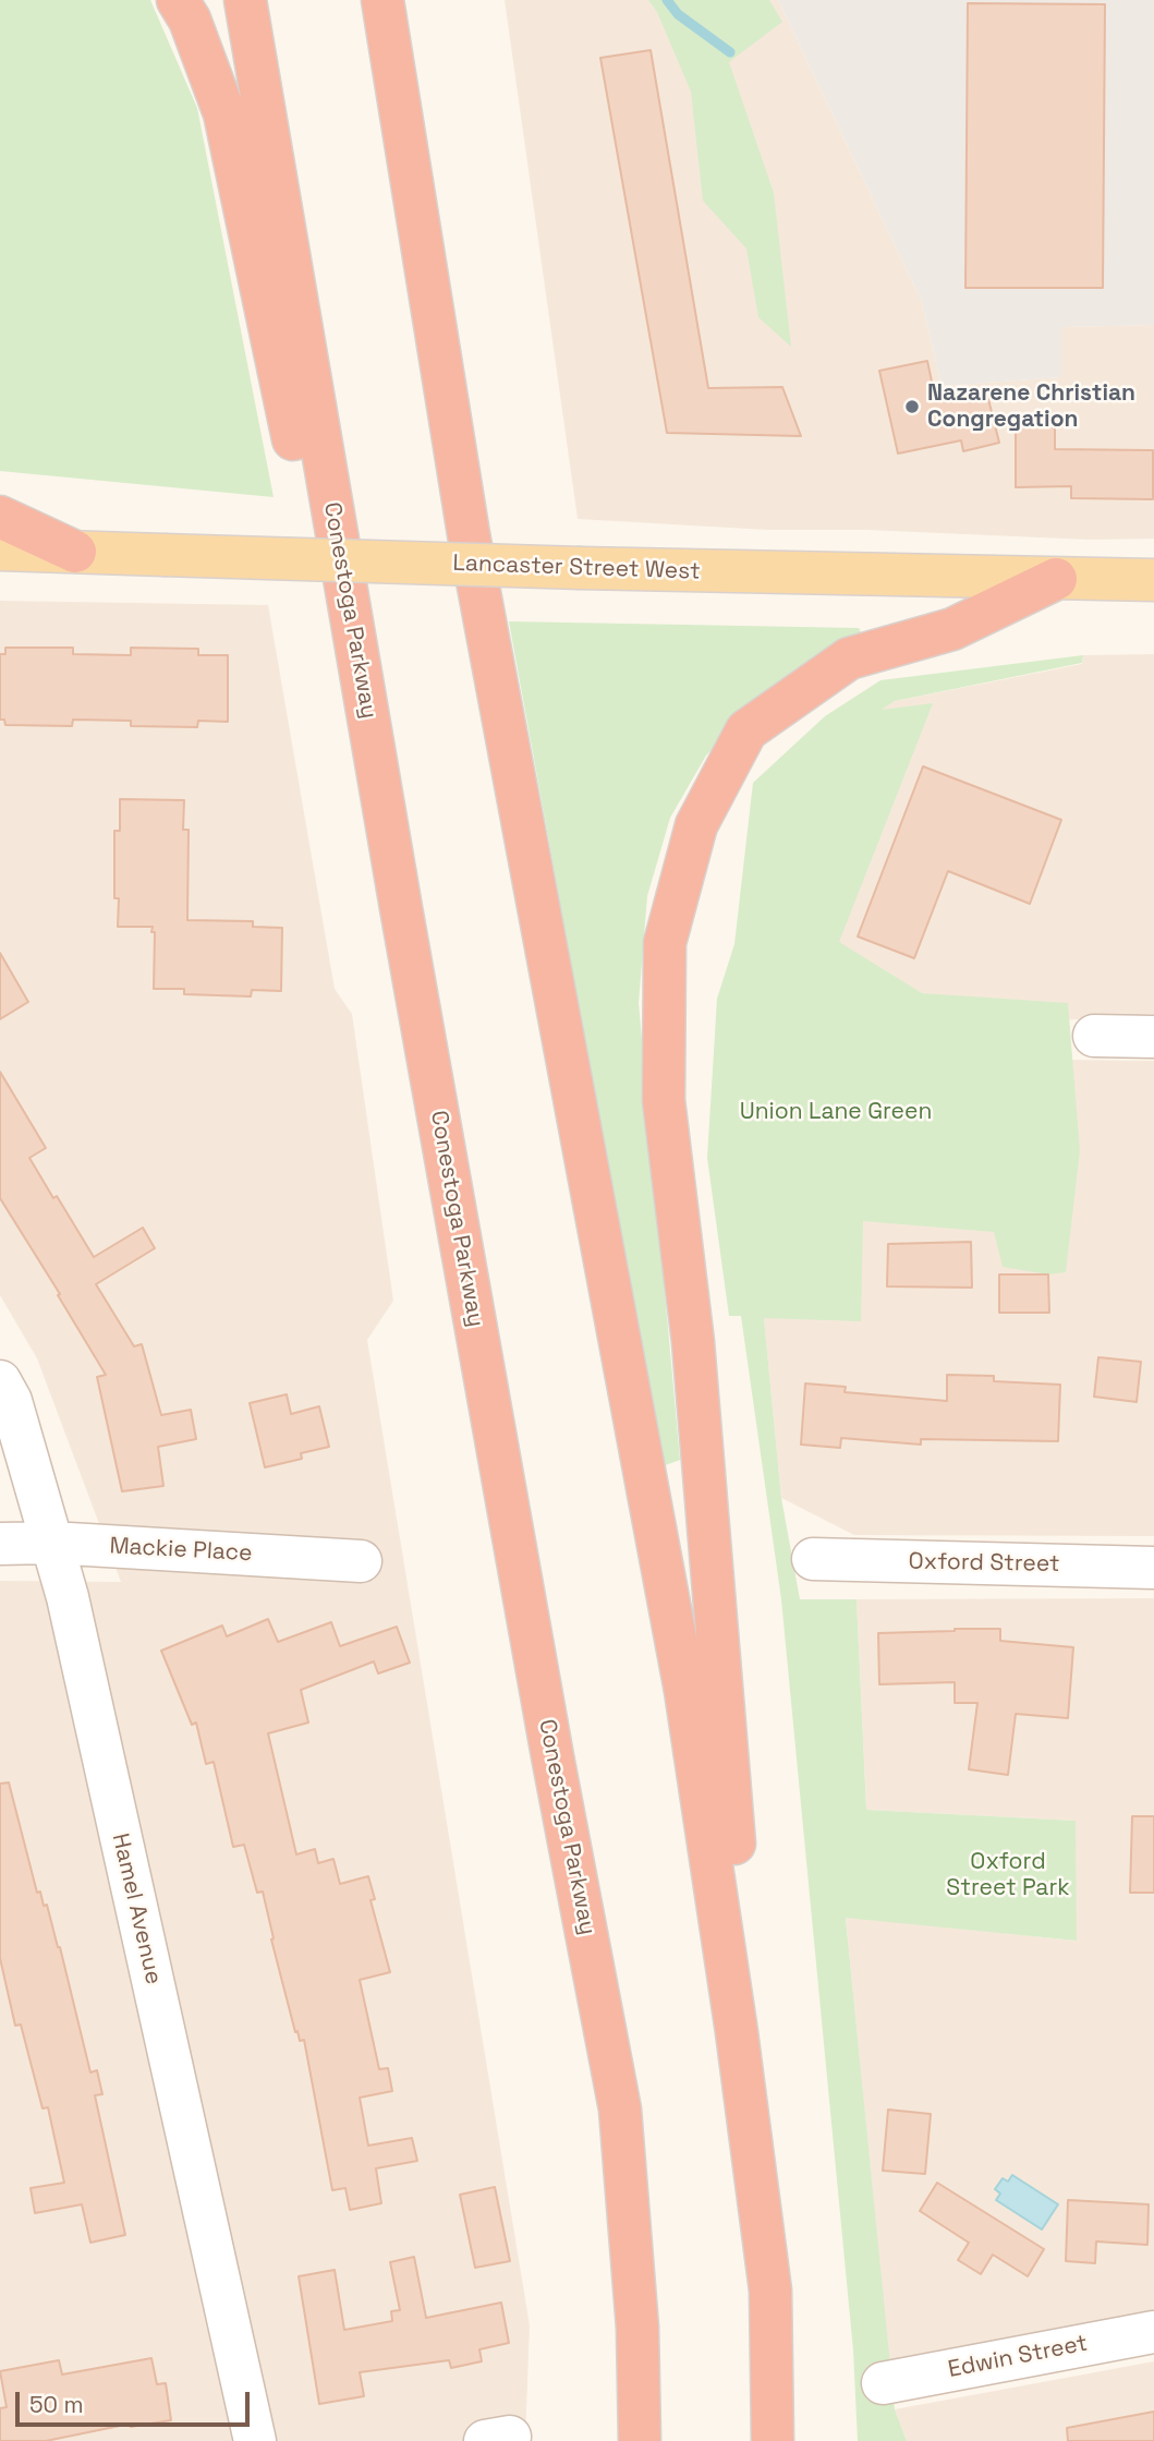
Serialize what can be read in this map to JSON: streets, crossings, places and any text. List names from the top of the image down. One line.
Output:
{"streets":{"highway":["Conestoga Parkway"],"main road":["Lancaster Street West"],"street":["Mackie Place","Oxford Street","Hamel Avenue","Edwin Street"]},"crossings":[["Mackie Place","Hamel Avenue"]],"parks":["Union Lane Green","Oxford Street Park"],"places":["Nazarene Christian Congregation"],"scale_bar":"50 m"}
